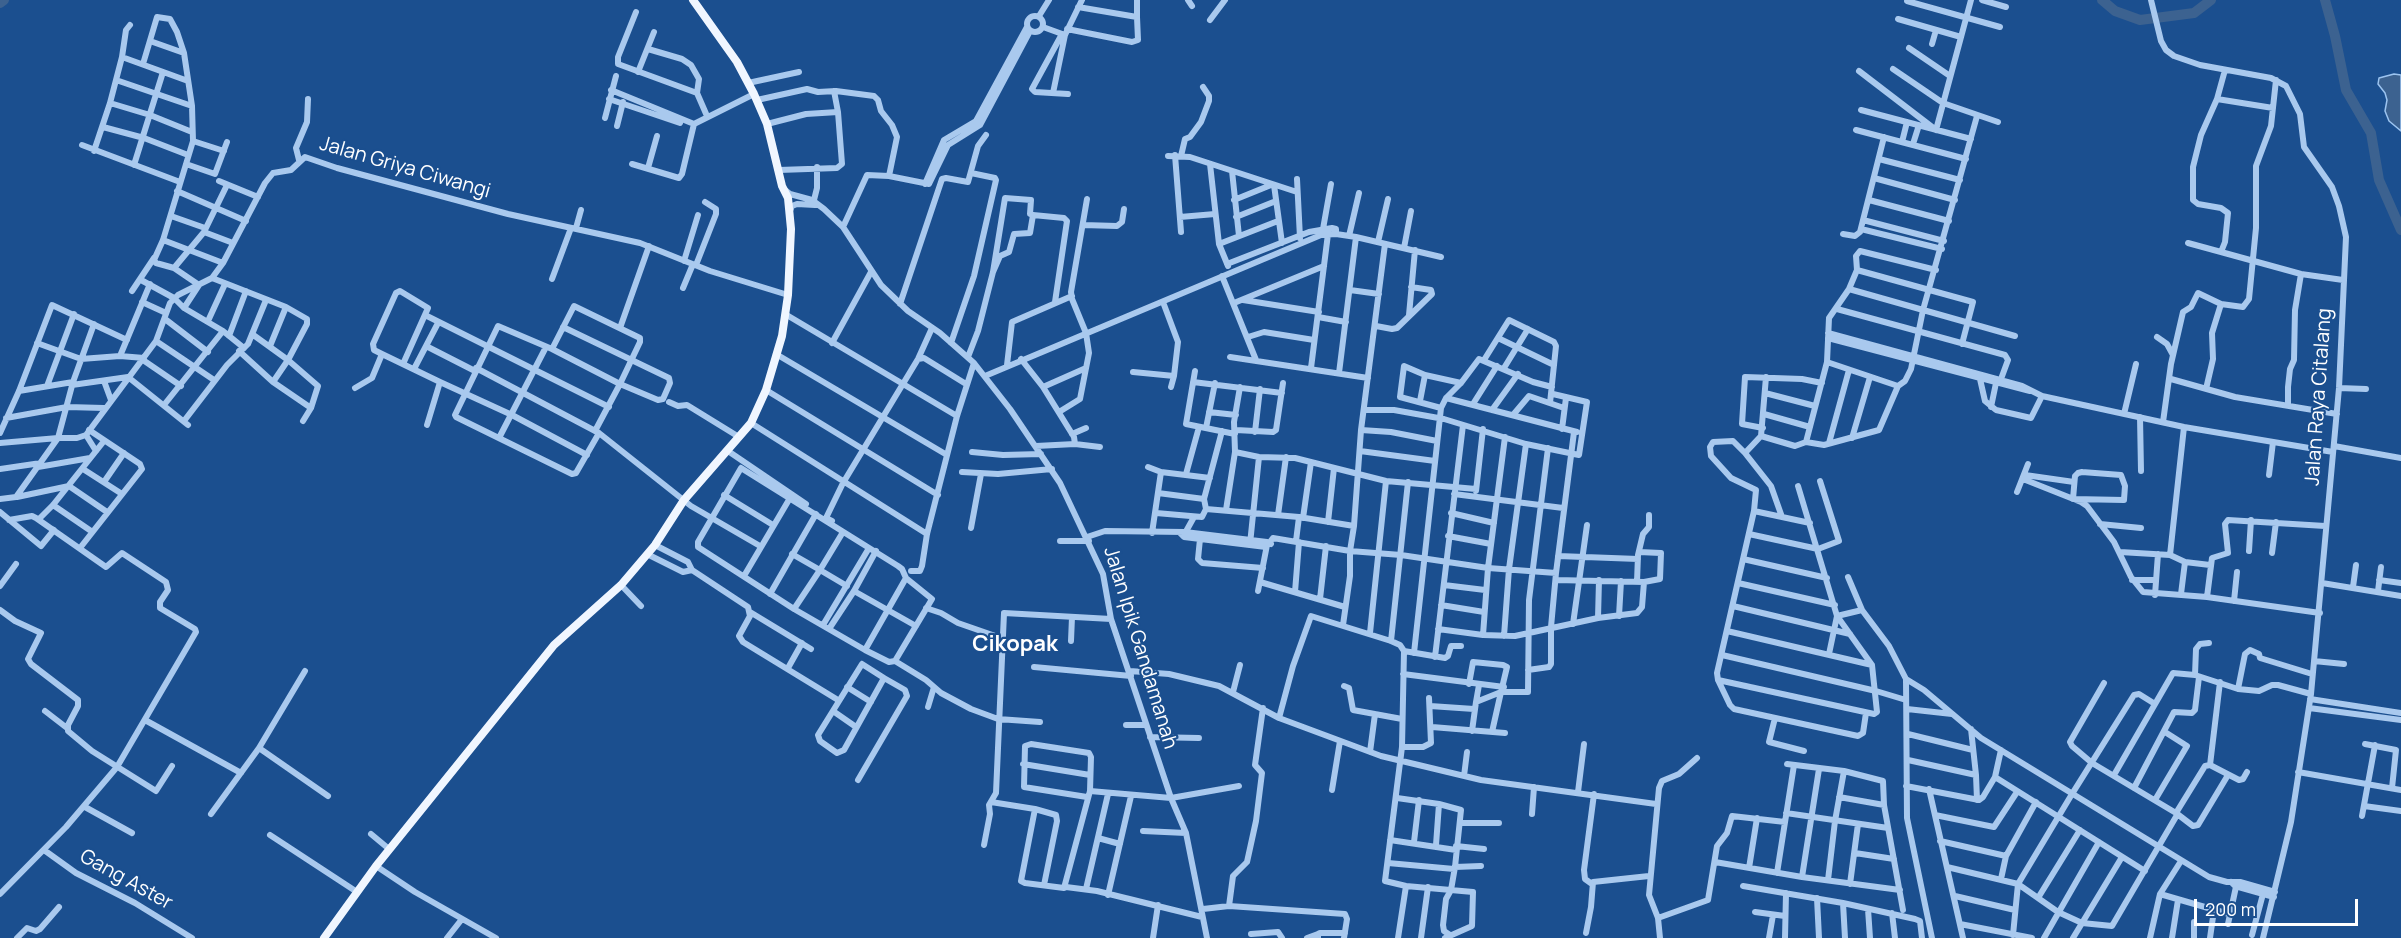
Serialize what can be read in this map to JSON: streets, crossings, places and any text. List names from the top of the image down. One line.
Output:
{"streets":{"street":["Jalan Griya Ciwangi","Jalan Raya Citalang","Jalan Ipik Gandamanah","Gang Aster"]},"districts":["Cikopak"],"scale_bar":"200 m"}
